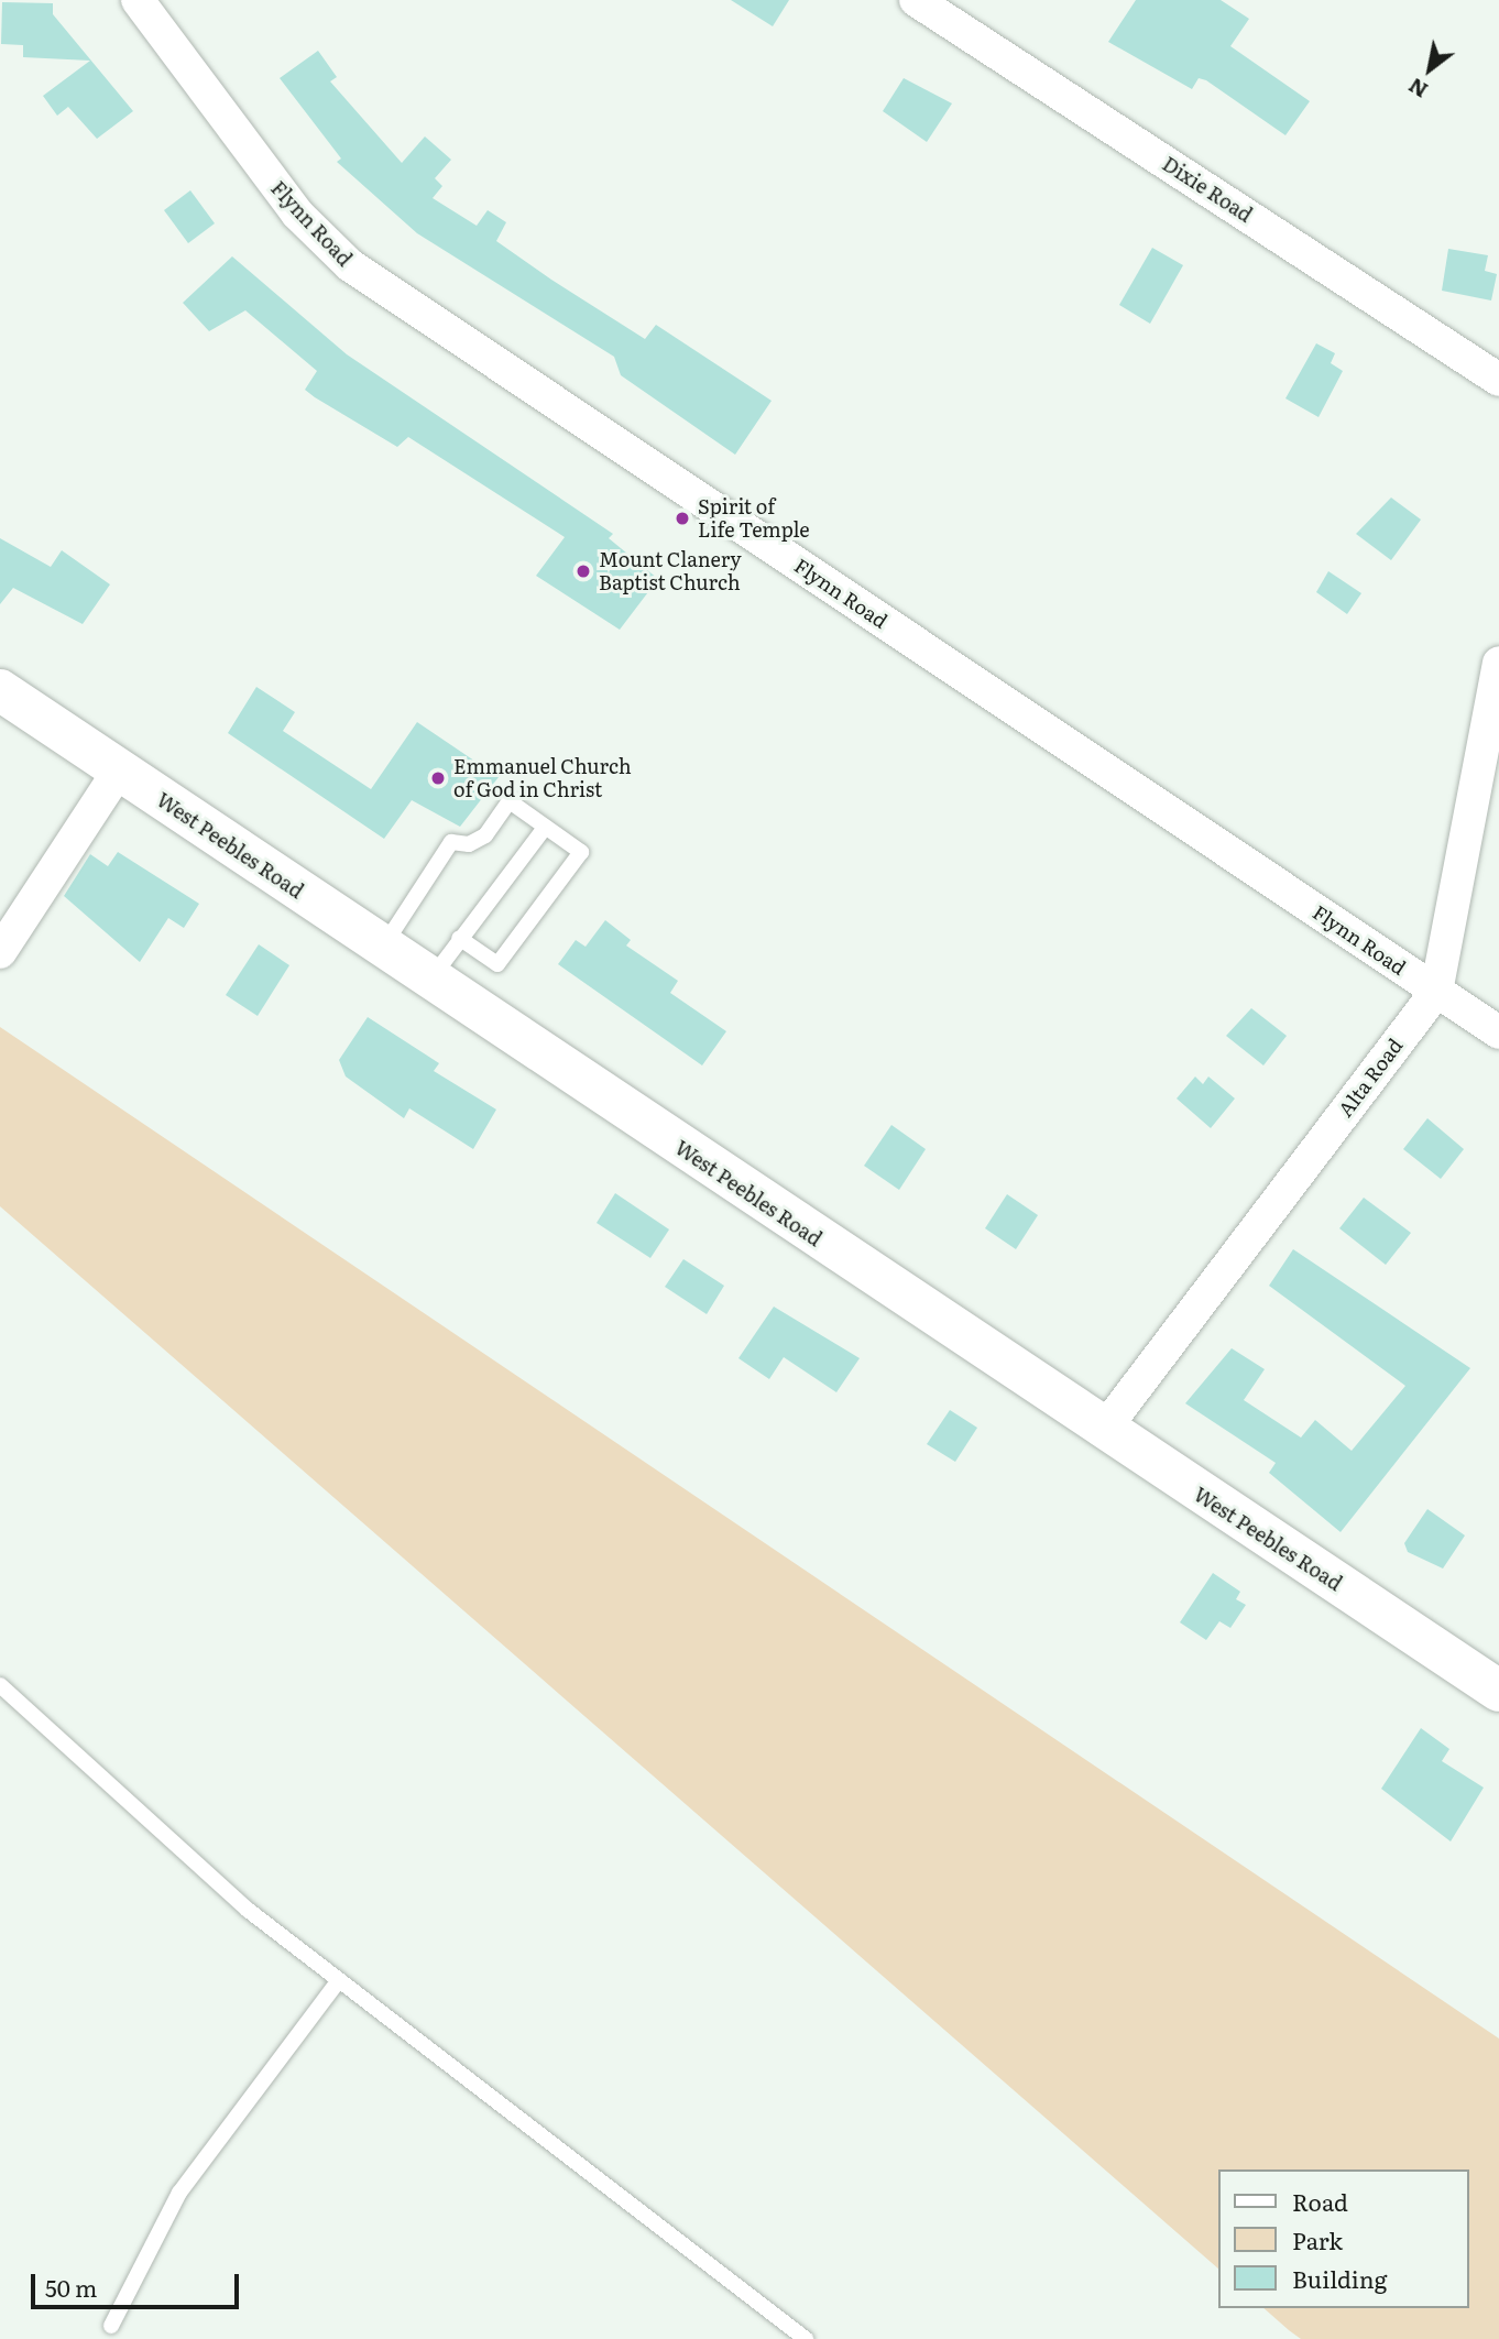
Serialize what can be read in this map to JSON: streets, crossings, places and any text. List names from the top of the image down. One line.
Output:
{"streets":{"main road":["West Peebles Road"],"street":["Dixie Road","Flynn Road","Alta Road"]},"crossings":[["Flynn Road","Alta Road"],["West Peebles Road","Alta Road"]],"places":["Spirit of Life Temple","Mount Clanery Baptist Church","Emmanuel Church of God in Christ"],"legend":["Road","Park","Building"],"scale_bar":"50 m","north":"bottom left"}
